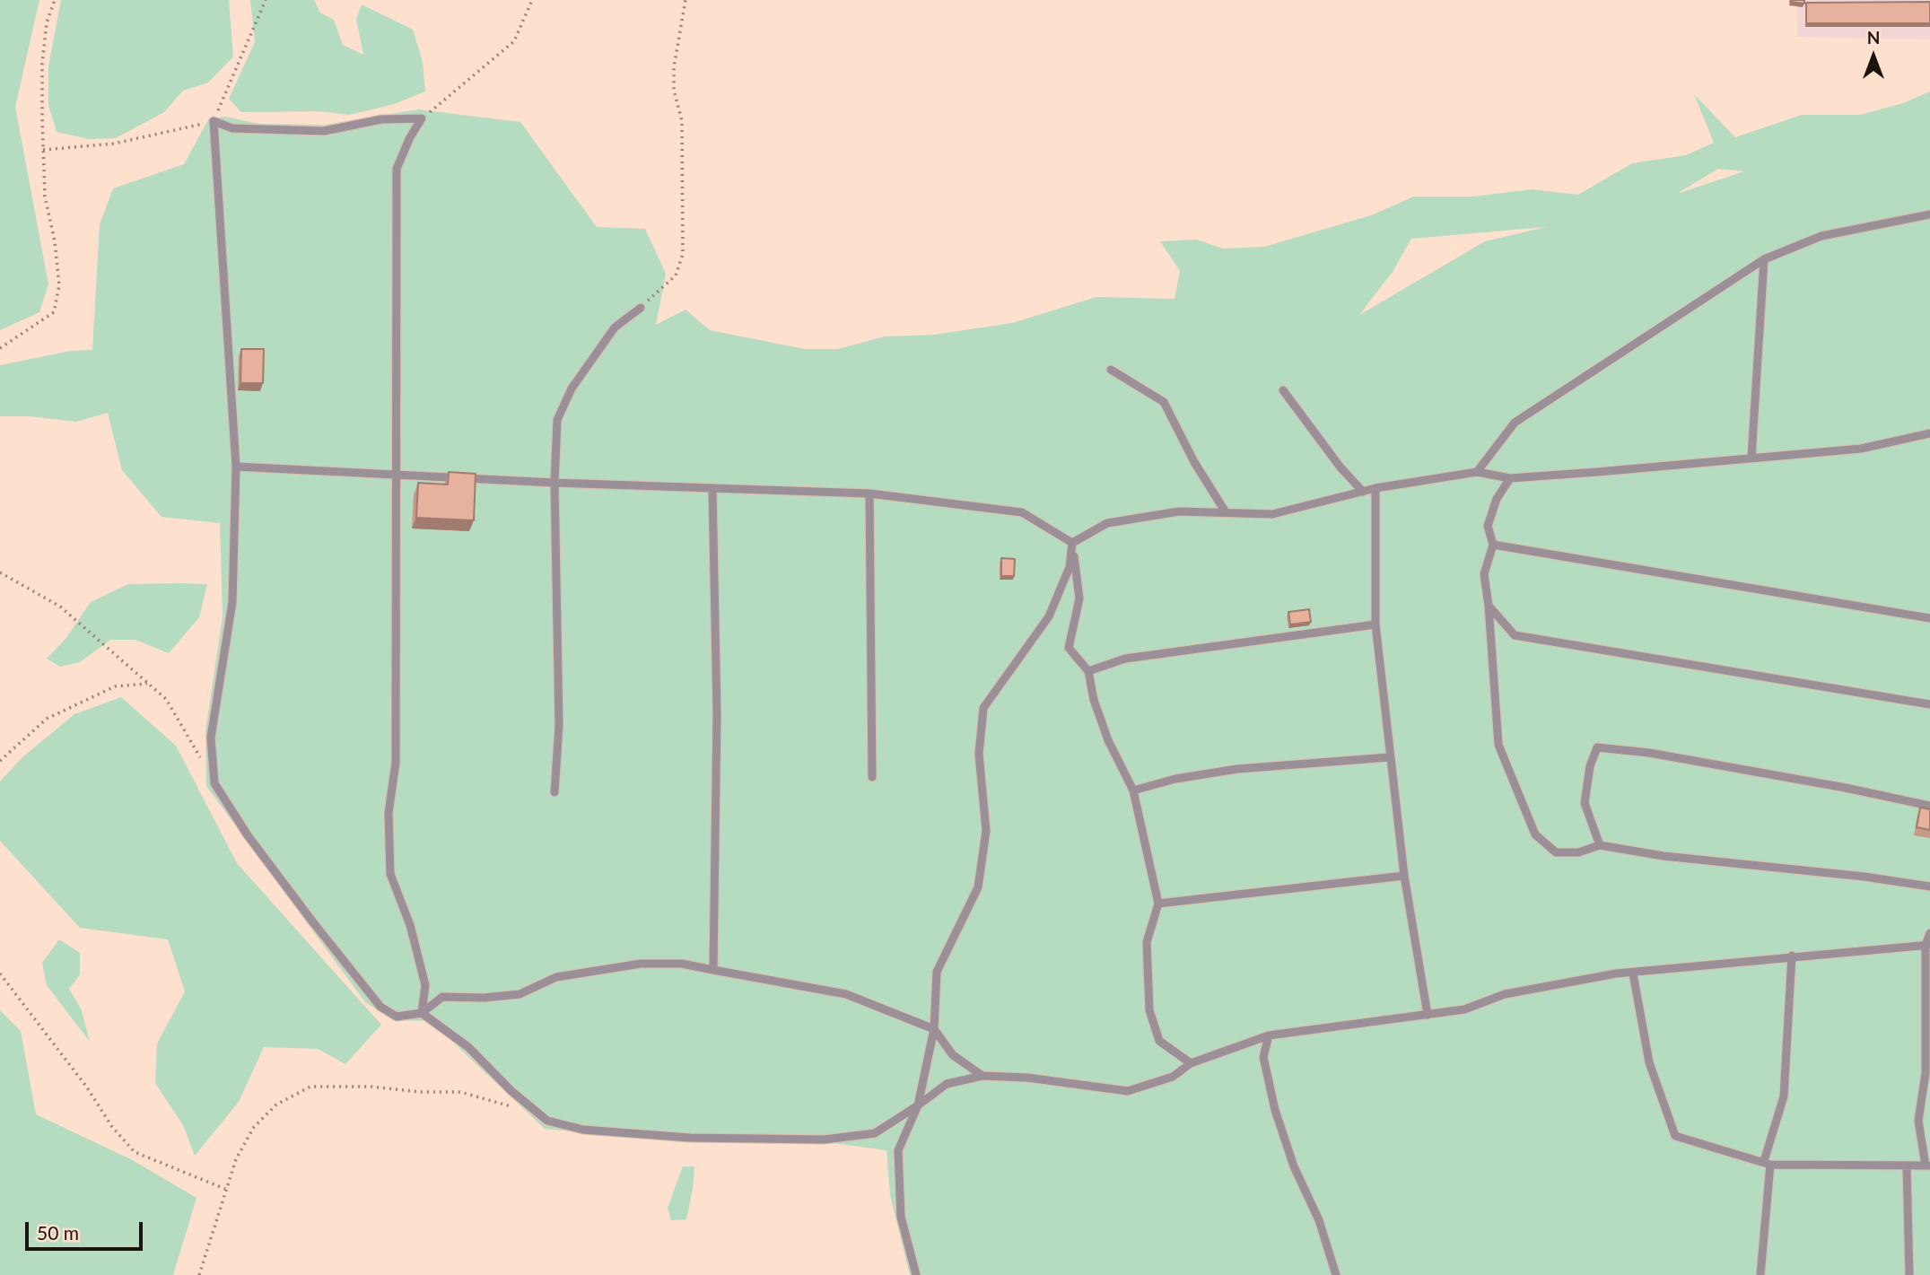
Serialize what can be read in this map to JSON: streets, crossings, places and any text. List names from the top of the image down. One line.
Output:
{"scale_bar":"50 m","north":"top"}
